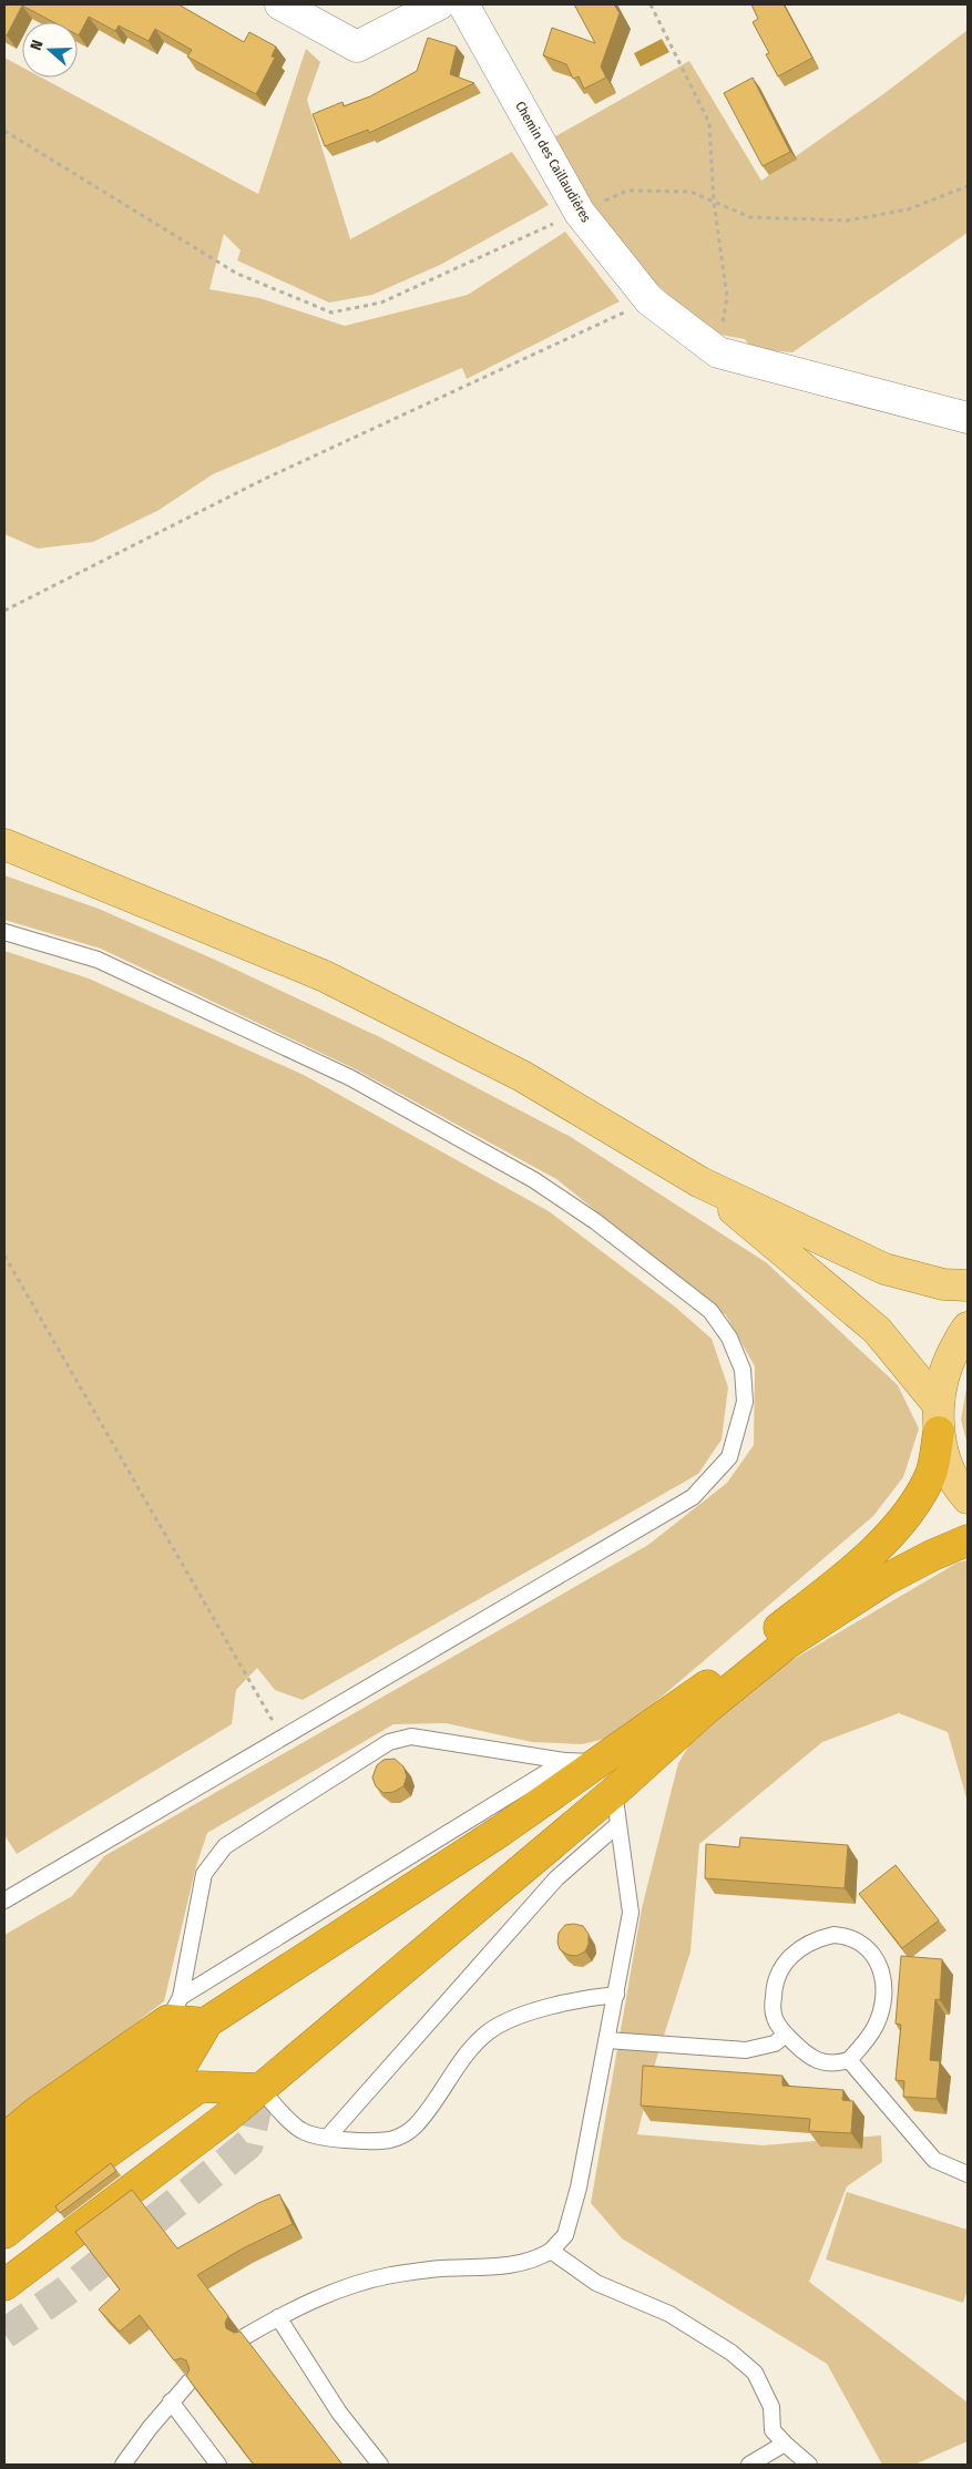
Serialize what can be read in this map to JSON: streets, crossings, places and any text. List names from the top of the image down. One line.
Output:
{"streets":{"street":["Chemin des Caillaudières"]},"north":"left"}
